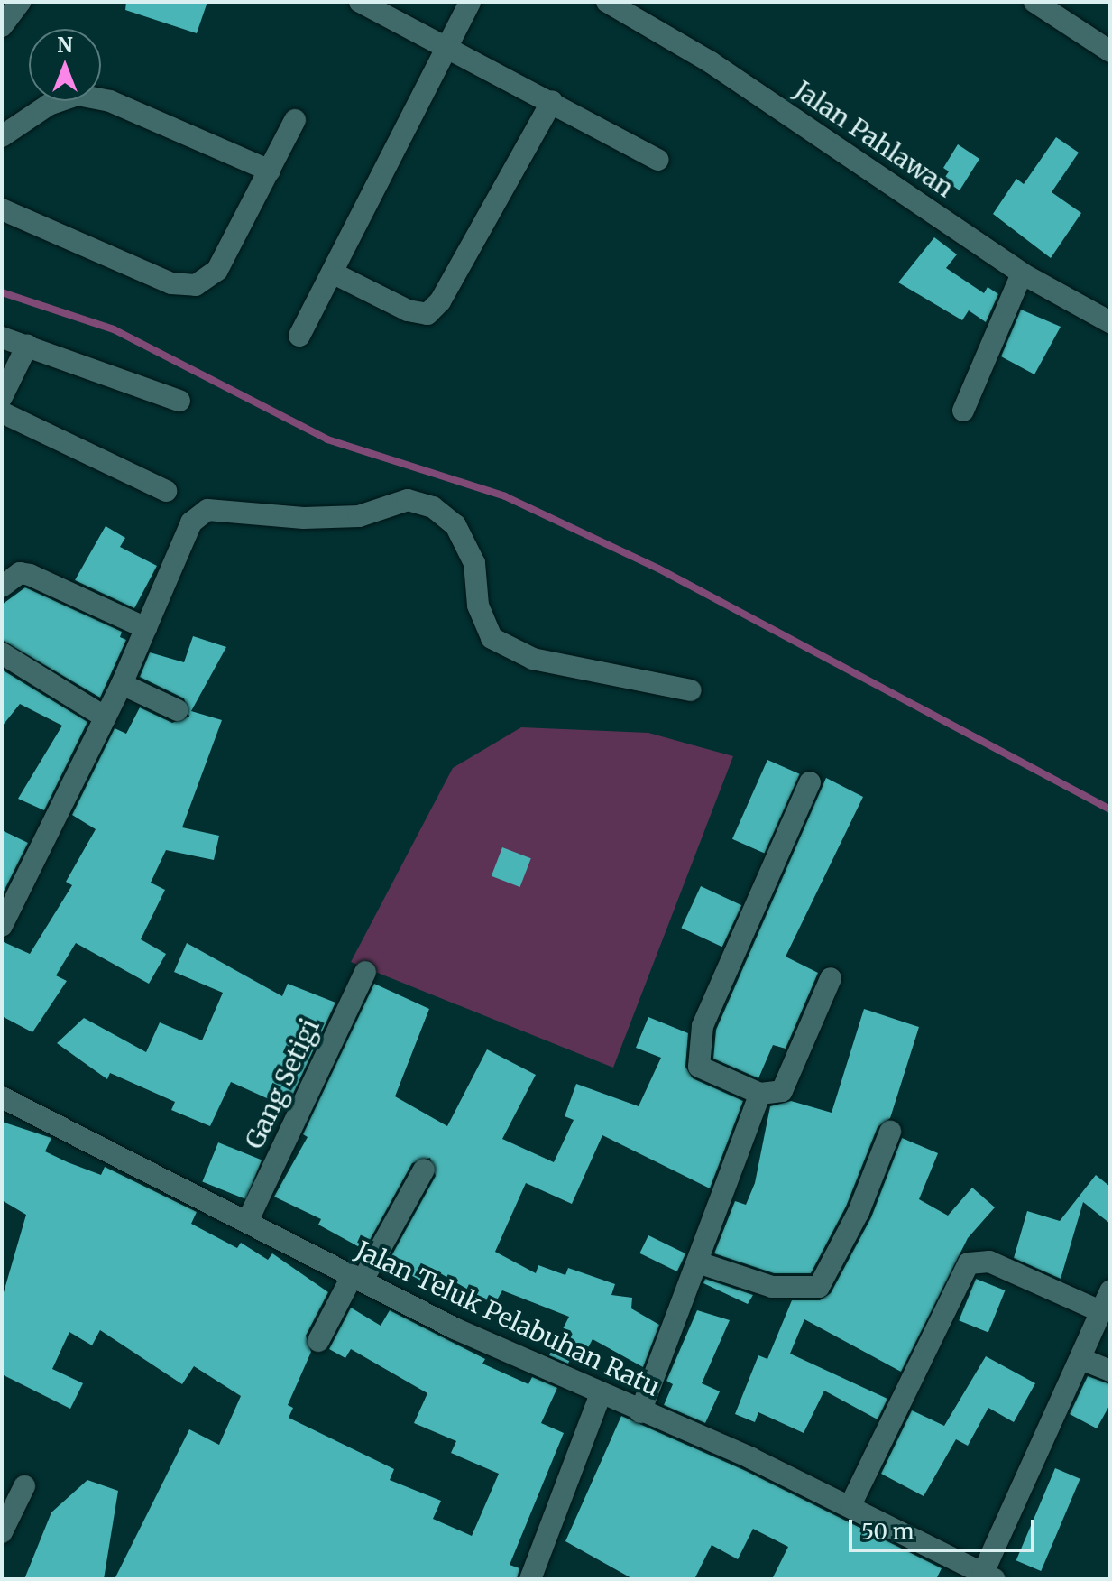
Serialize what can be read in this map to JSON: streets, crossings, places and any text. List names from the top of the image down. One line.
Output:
{"streets":{"street":["Jalan Pahlawan","Gang Setigi","Jalan Teluk Pelabuhan Ratu"]},"crossings":[["Gang Setigi","Jalan Teluk Pelabuhan Ratu"]],"scale_bar":"50 m","north":"top"}
